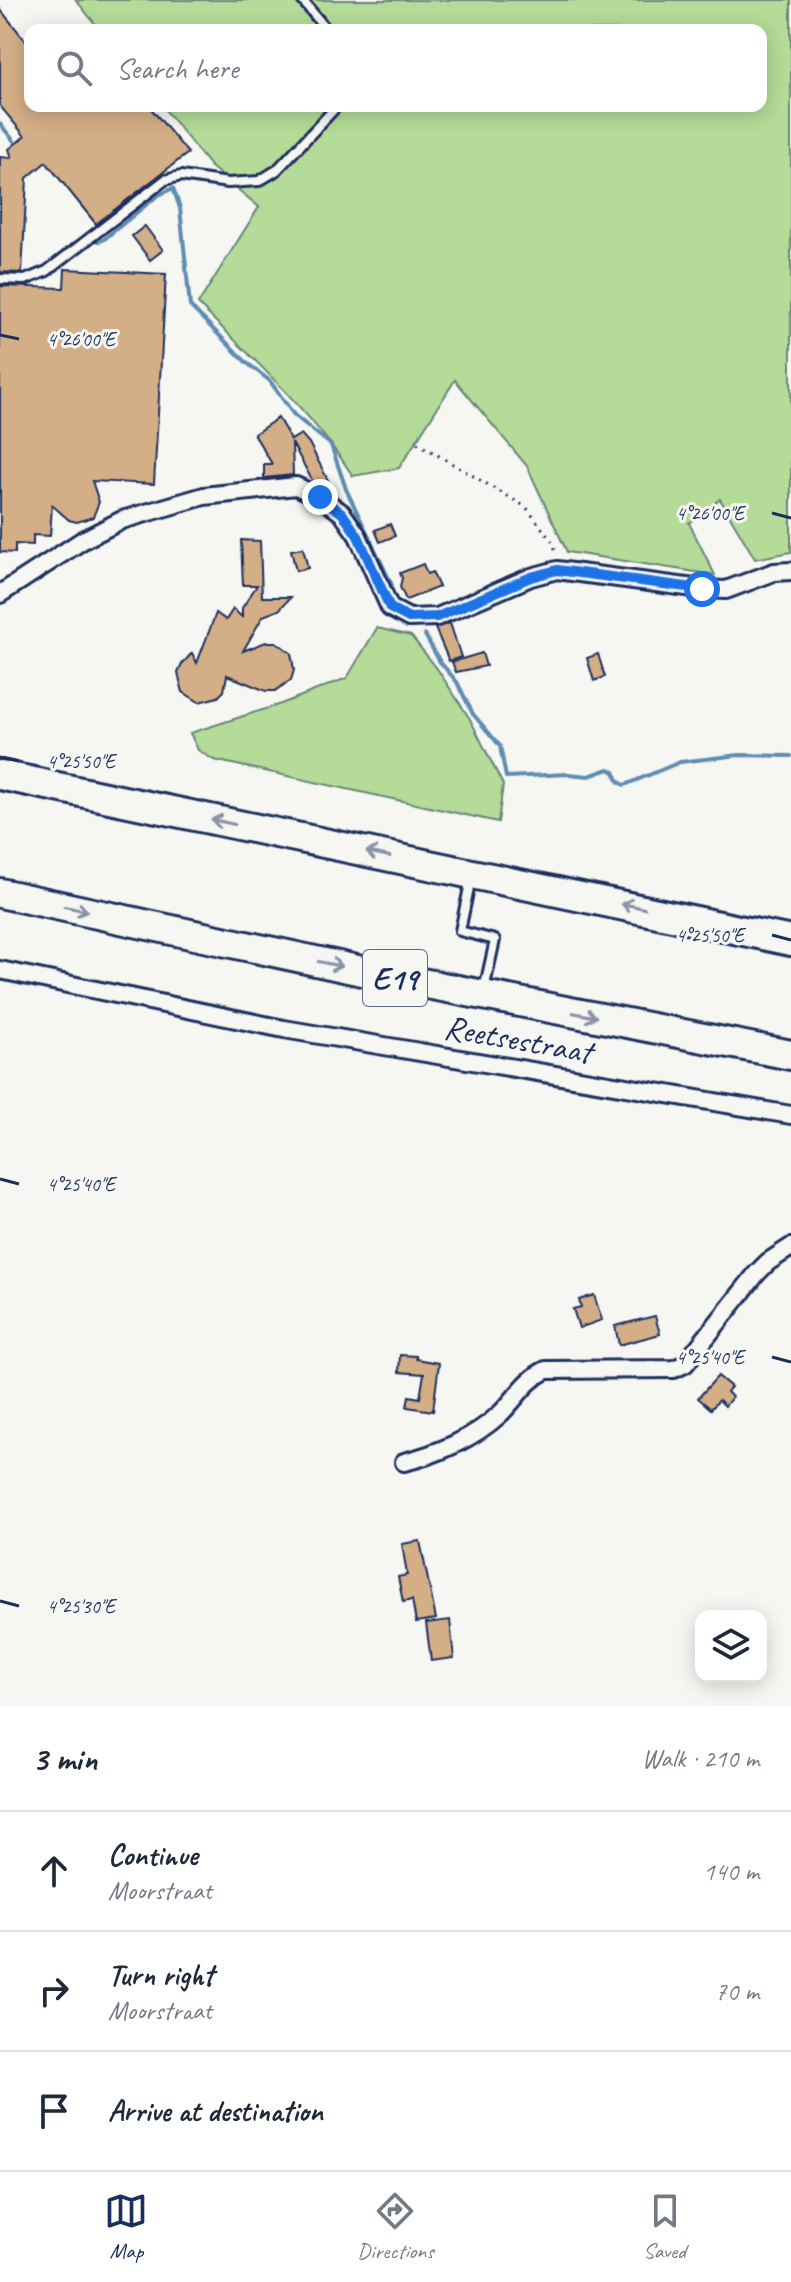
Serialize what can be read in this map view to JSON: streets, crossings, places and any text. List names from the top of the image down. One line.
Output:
{"streets":{"highway":["E19"],"street":["Reetsestraat"]},"page":{"search":"Search here","heading":["3 min","Walk · 210 m"],"list":[["Continue","Moorstraat","140 m"],["Turn right","Moorstraat","70 m"],"Arrive at destination"],"nav":["Map","Directions","Saved"]},"coordinates":["4°26'00\"E","4°25'50\"E","4°25'40\"E","4°25'30\"E"]}
